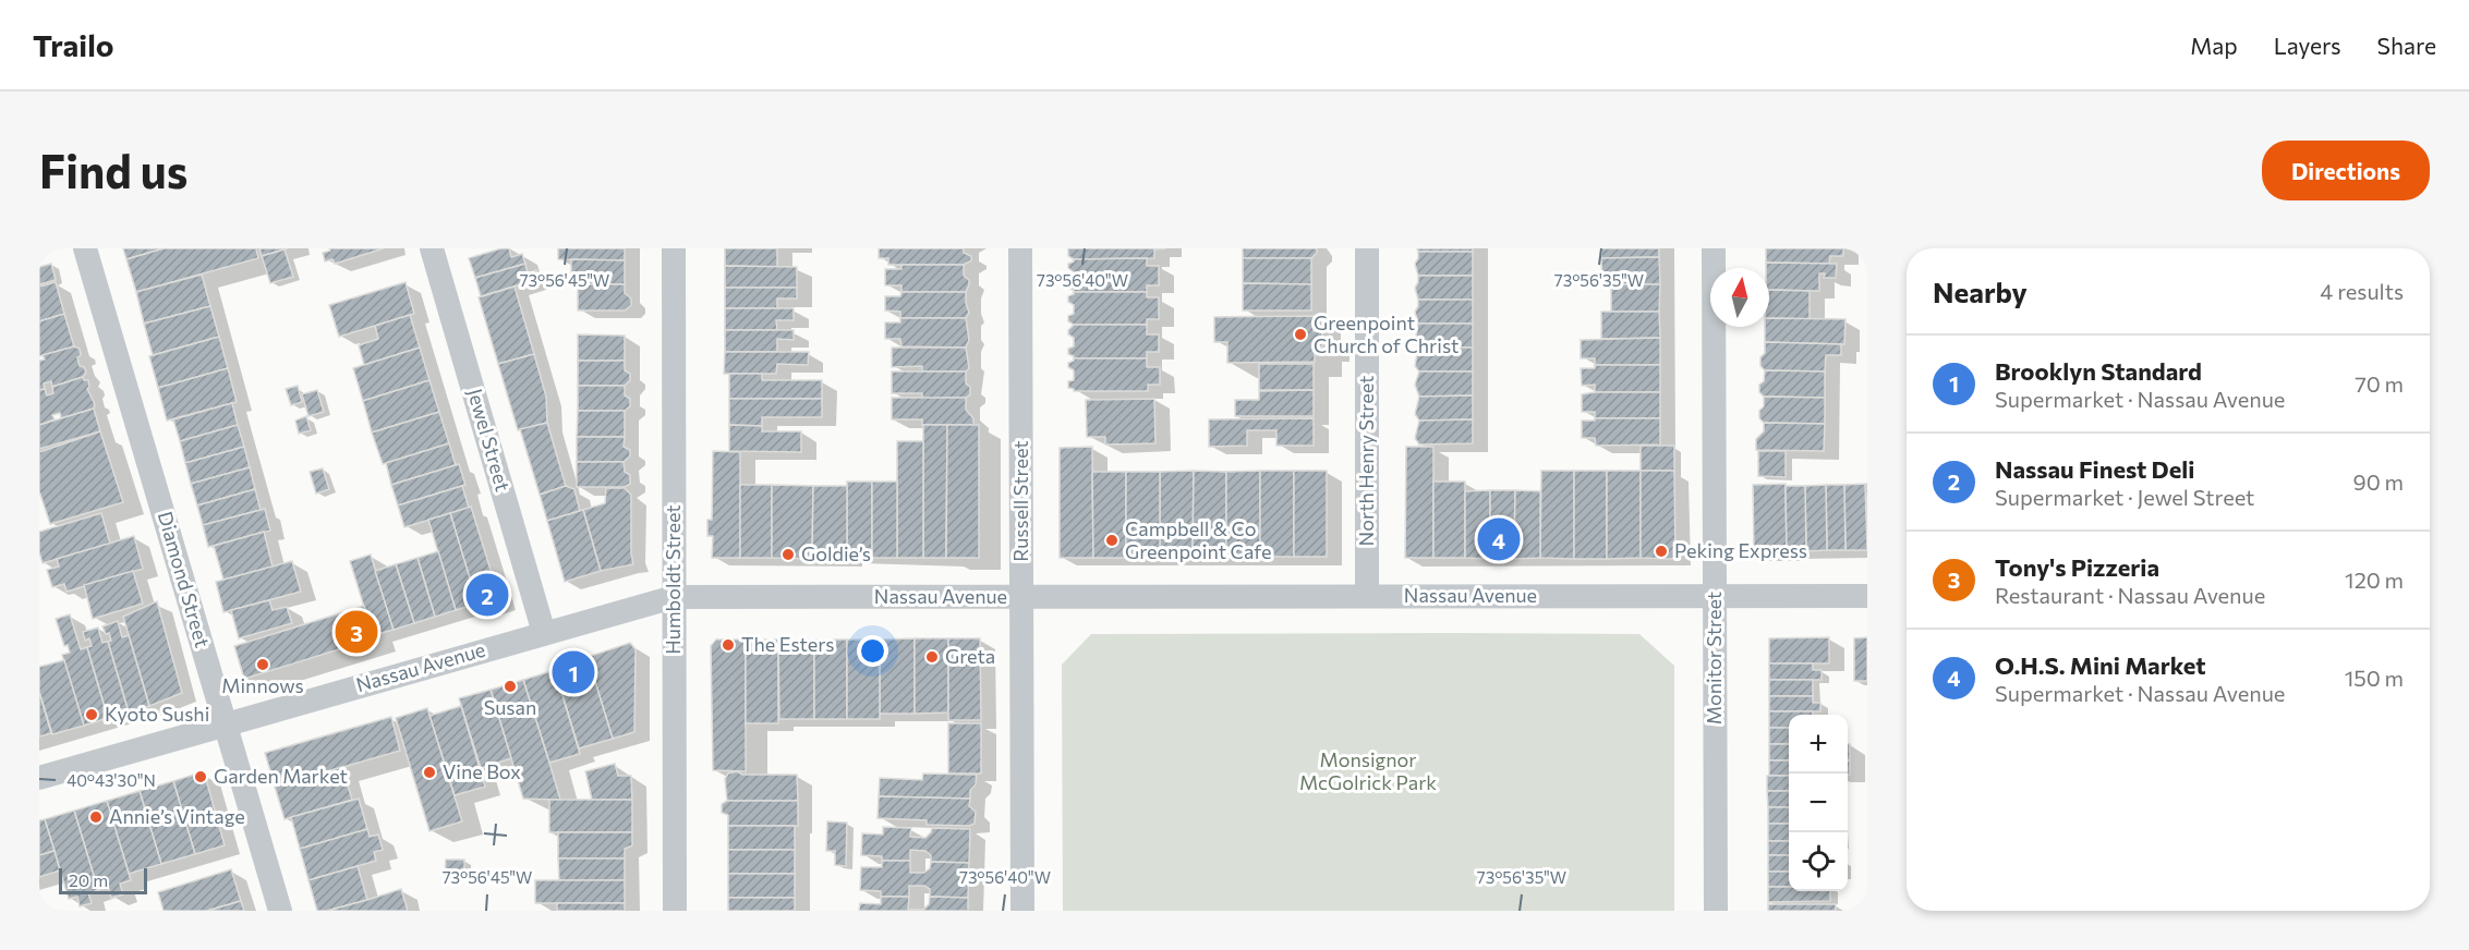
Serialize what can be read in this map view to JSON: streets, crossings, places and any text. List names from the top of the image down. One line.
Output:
{"streets":{"street":["Jewel Street","North Henry Street","Russell Street","Diamond Street","Humboldt Street","Nassau Avenue","Monitor Street"]},"crossings":[["Jewel Street","Nassau Avenue"],["North Henry Street","Nassau Avenue"],["Russell Street","Nassau Avenue"],["Diamond Street","Nassau Avenue"],["Humboldt Street","Nassau Avenue"],["Nassau Avenue","Monitor Street"]],"parks":["Monsignor McGolrick Park"],"places":["Greenpoint Church of Christ","Campbell & Co Greenpoint Cafe","Peking Express","Goldie’s","The Esters","Greta","Minnows","Susan","Kyoto Sushi","Vine Box","Garden Market","Annie’s Vintage"],"scale_bar":"20 m","north":"top","page":{"header":"Trailo","nav":["Map","Layers","Share"],"buttons":"Directions","title":"Find us","heading":["Nearby","4 results"],"list":[{"mark":"1","name":"Brooklyn Standard","note":"Supermarket · Nassau Avenue","value":"70 m"},{"mark":"2","name":"Nassau Finest Deli","note":"Supermarket · Jewel Street","value":"90 m"},{"mark":"3","name":"Tony's Pizzeria","note":"Restaurant · Nassau Avenue","value":"120 m"},{"mark":"4","name":"O.H.S. Mini Market","note":"Supermarket · Nassau Avenue","value":"150 m"}],"pins":["4","2","3","1"],"map_buttons":["+","−"],"scale":"20 m"},"coordinates":["73°56'45\"W","73°56'40\"W","73°56'35\"W","40°43'30\"N"]}
